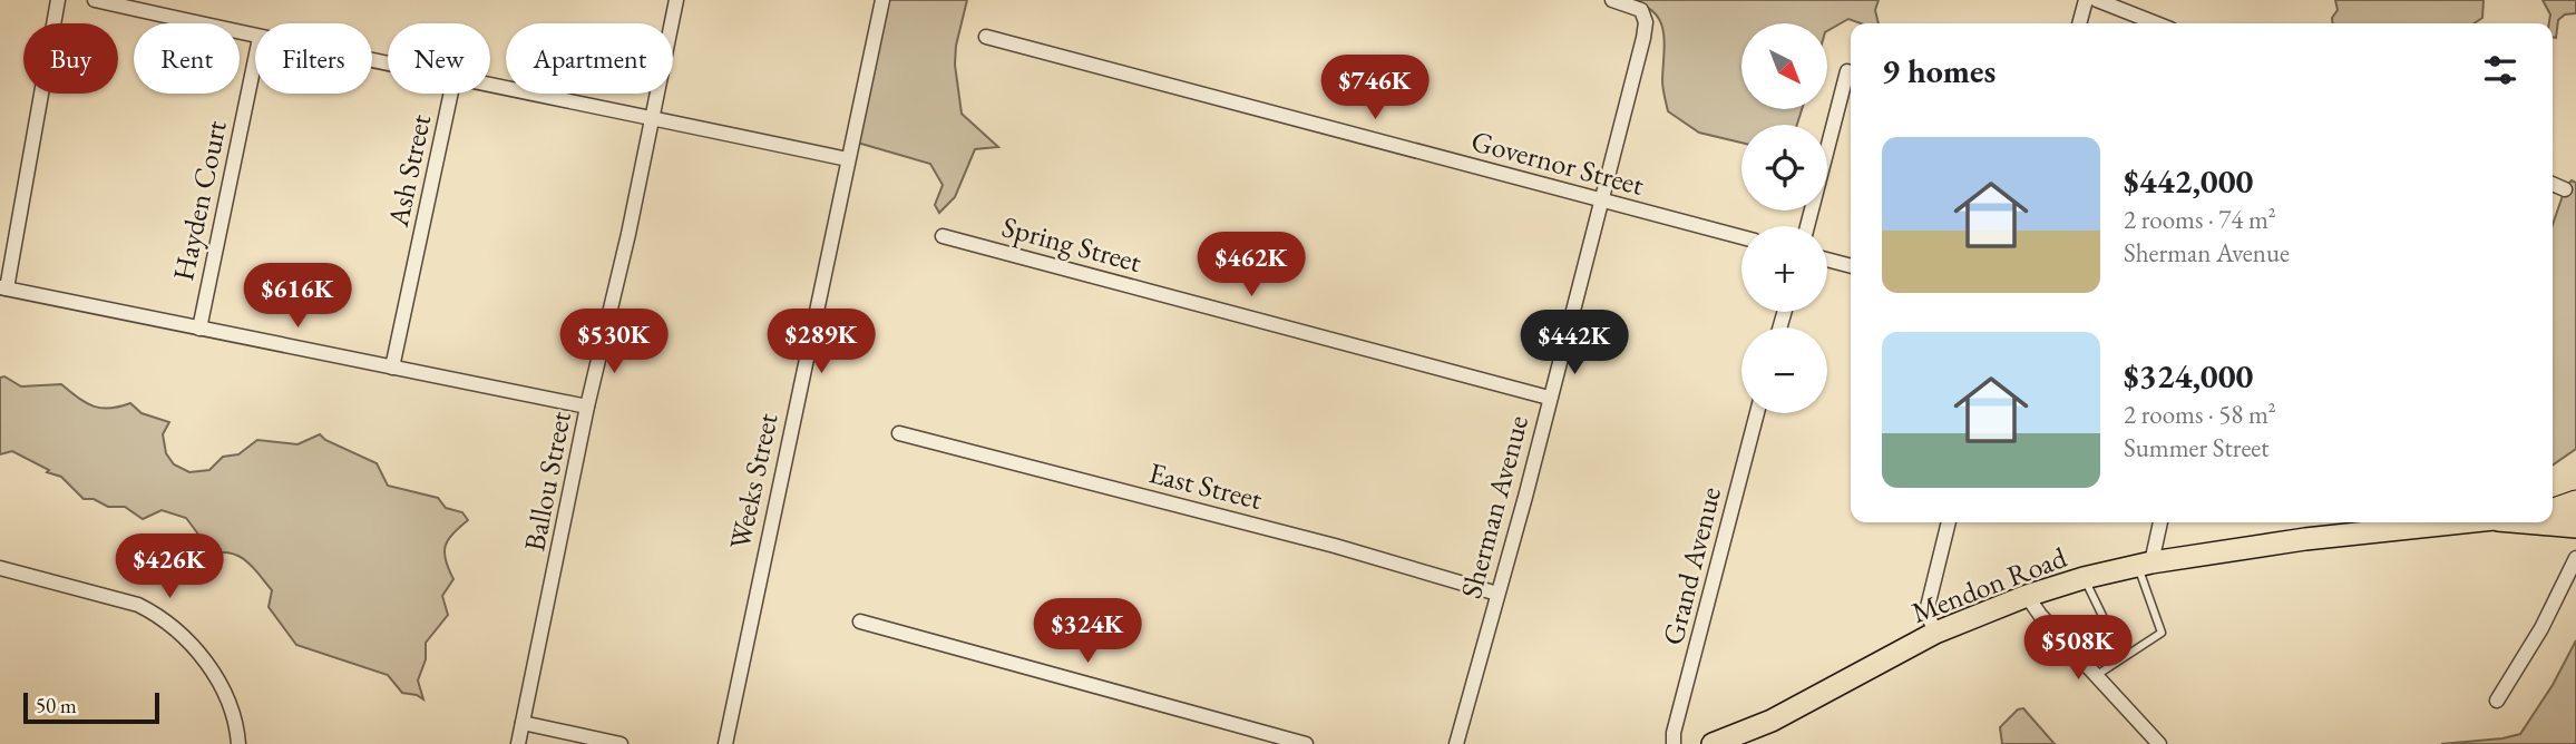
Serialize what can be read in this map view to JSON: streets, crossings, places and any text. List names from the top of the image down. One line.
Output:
{"streets":{"main road":["Mendon Road"],"street":["Governor Street","Ash Street","Hayden Court","Spring Street","Ballou Street","Weeks Street","East Street","Sherman Avenue","Grand Avenue"]},"crossings":[["Governor Street","Sherman Avenue"],["Spring Street","Sherman Avenue"],["East Street","Sherman Avenue"]],"scale_bar":"50 m","north":"bottom right","page":{"map_buttons":["+","−"],"chip":["Buy","Rent","Filters","New","Apartment"],"heading":"9 homes","price":["$746K","$462K","$616K","$530K","$289K","$442K","$426K","$324K","$508K"],"list":[{"name":"$442,000","note":"2 rooms · 74 m² · Sherman Avenue"},{"name":"$324,000","note":"2 rooms · 58 m² · Summer Street"}],"scale":"50 m"}}
